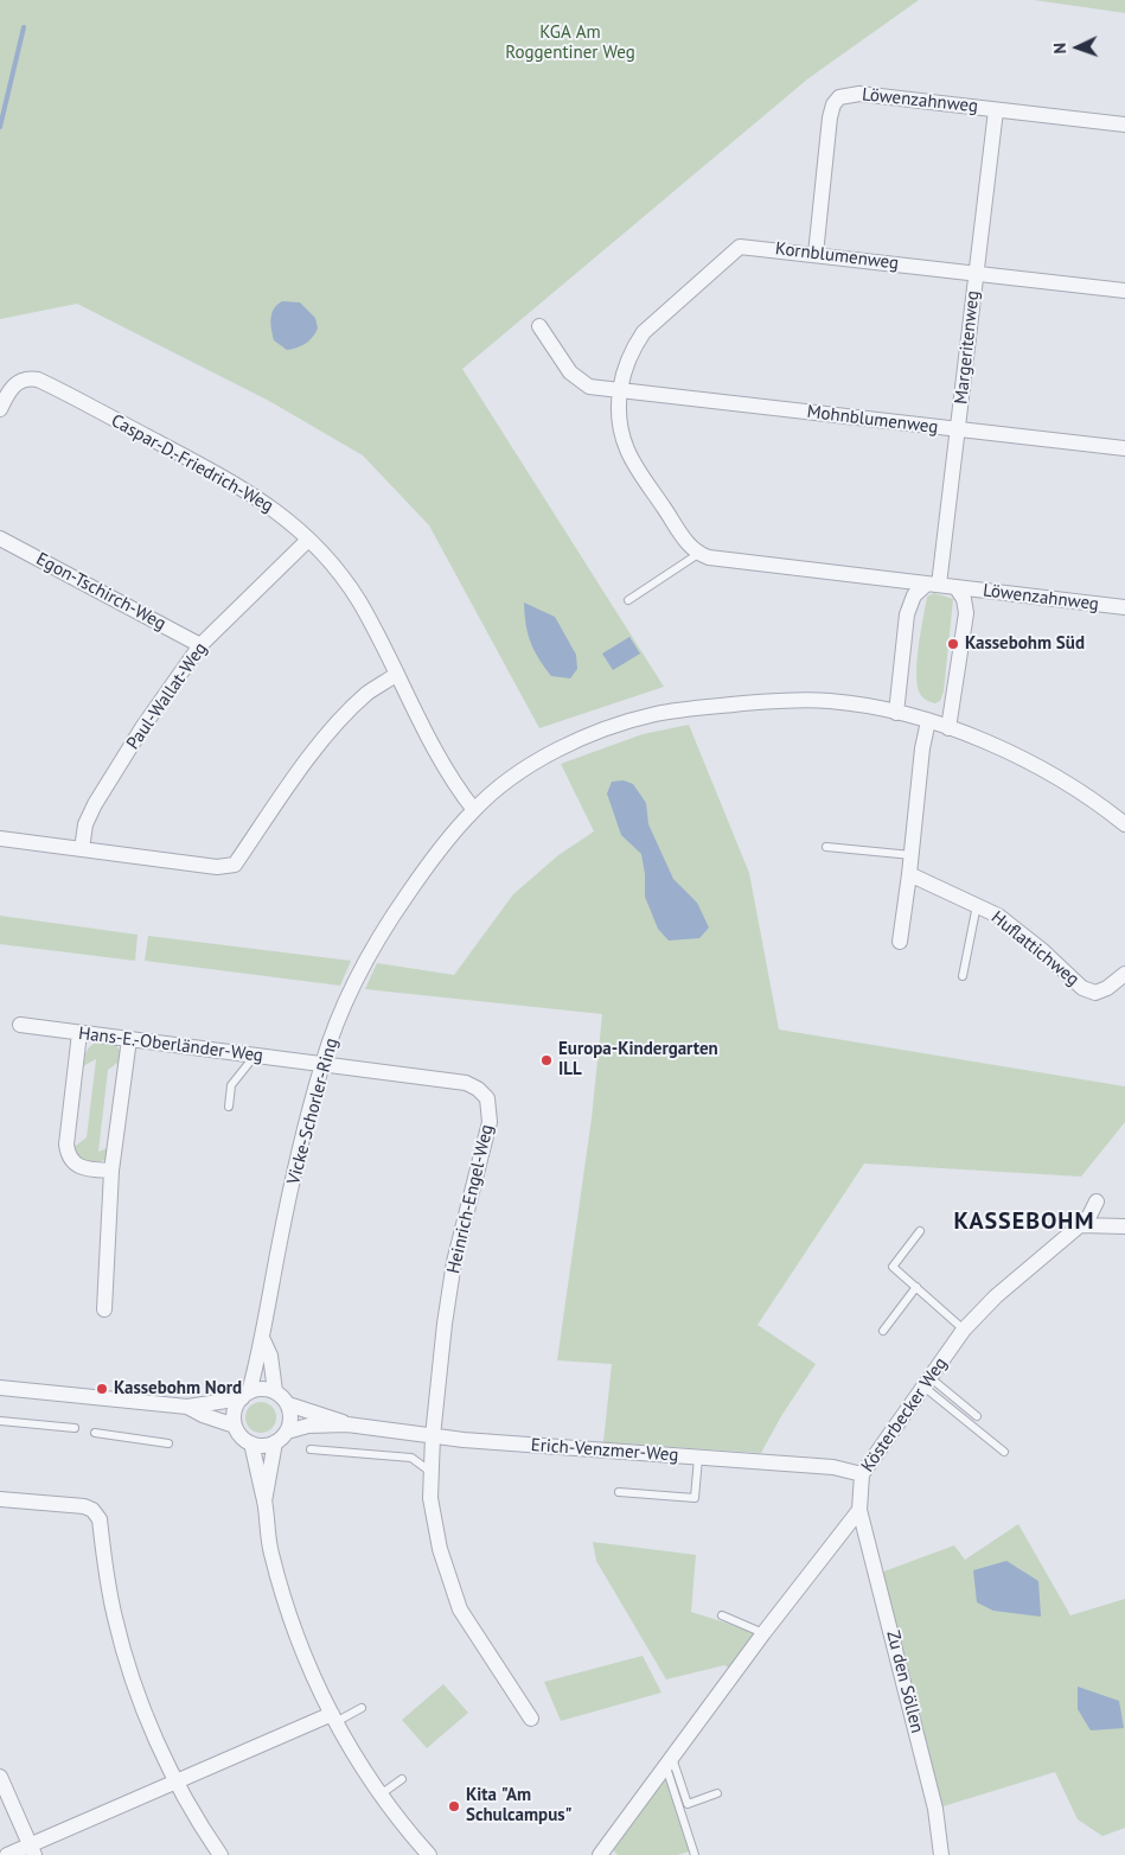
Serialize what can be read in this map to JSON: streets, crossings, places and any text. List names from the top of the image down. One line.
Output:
{"streets":{"street":["Löwenzahnweg","Kornblumenweg","Margeritenweg","Mohnblumenweg","Caspar-D.-Friedrich-Weg","Egon-Tschirch-Weg","Paul-Wallat-Weg","Huflattichweg","Hans-E.-Oberländer-Weg","Vicke-Schorler-Ring","Heinrich-Engel-Weg","Kösterbecker Weg","Erich-Venzmer-Weg","Zu den Söllen"]},"crossings":[["Löwenzahnweg","Kornblumenweg"],["Löwenzahnweg","Margeritenweg"],["Kornblumenweg","Margeritenweg"],["Kornblumenweg","Mohnblumenweg"],["Margeritenweg","Mohnblumenweg"],["Caspar-D.-Friedrich-Weg","Paul-Wallat-Weg"],["Caspar-D.-Friedrich-Weg","Vicke-Schorler-Ring"],["Egon-Tschirch-Weg","Paul-Wallat-Weg"],["Hans-E.-Oberländer-Weg","Vicke-Schorler-Ring"],["Hans-E.-Oberländer-Weg","Heinrich-Engel-Weg"],["Vicke-Schorler-Ring","Heinrich-Engel-Weg"],["Vicke-Schorler-Ring","Erich-Venzmer-Weg"],["Heinrich-Engel-Weg","Erich-Venzmer-Weg"],["Kösterbecker Weg","Erich-Venzmer-Weg"],["Kösterbecker Weg","Zu den Söllen"]],"districts":["KASSEBOHM"],"parks":["KGA Am Roggentiner Weg"],"places":["Kassebohm Süd","Europa-Kindergarten ILL","Kassebohm Nord","Kita \"Am Schulcampus\""],"north":"left"}
